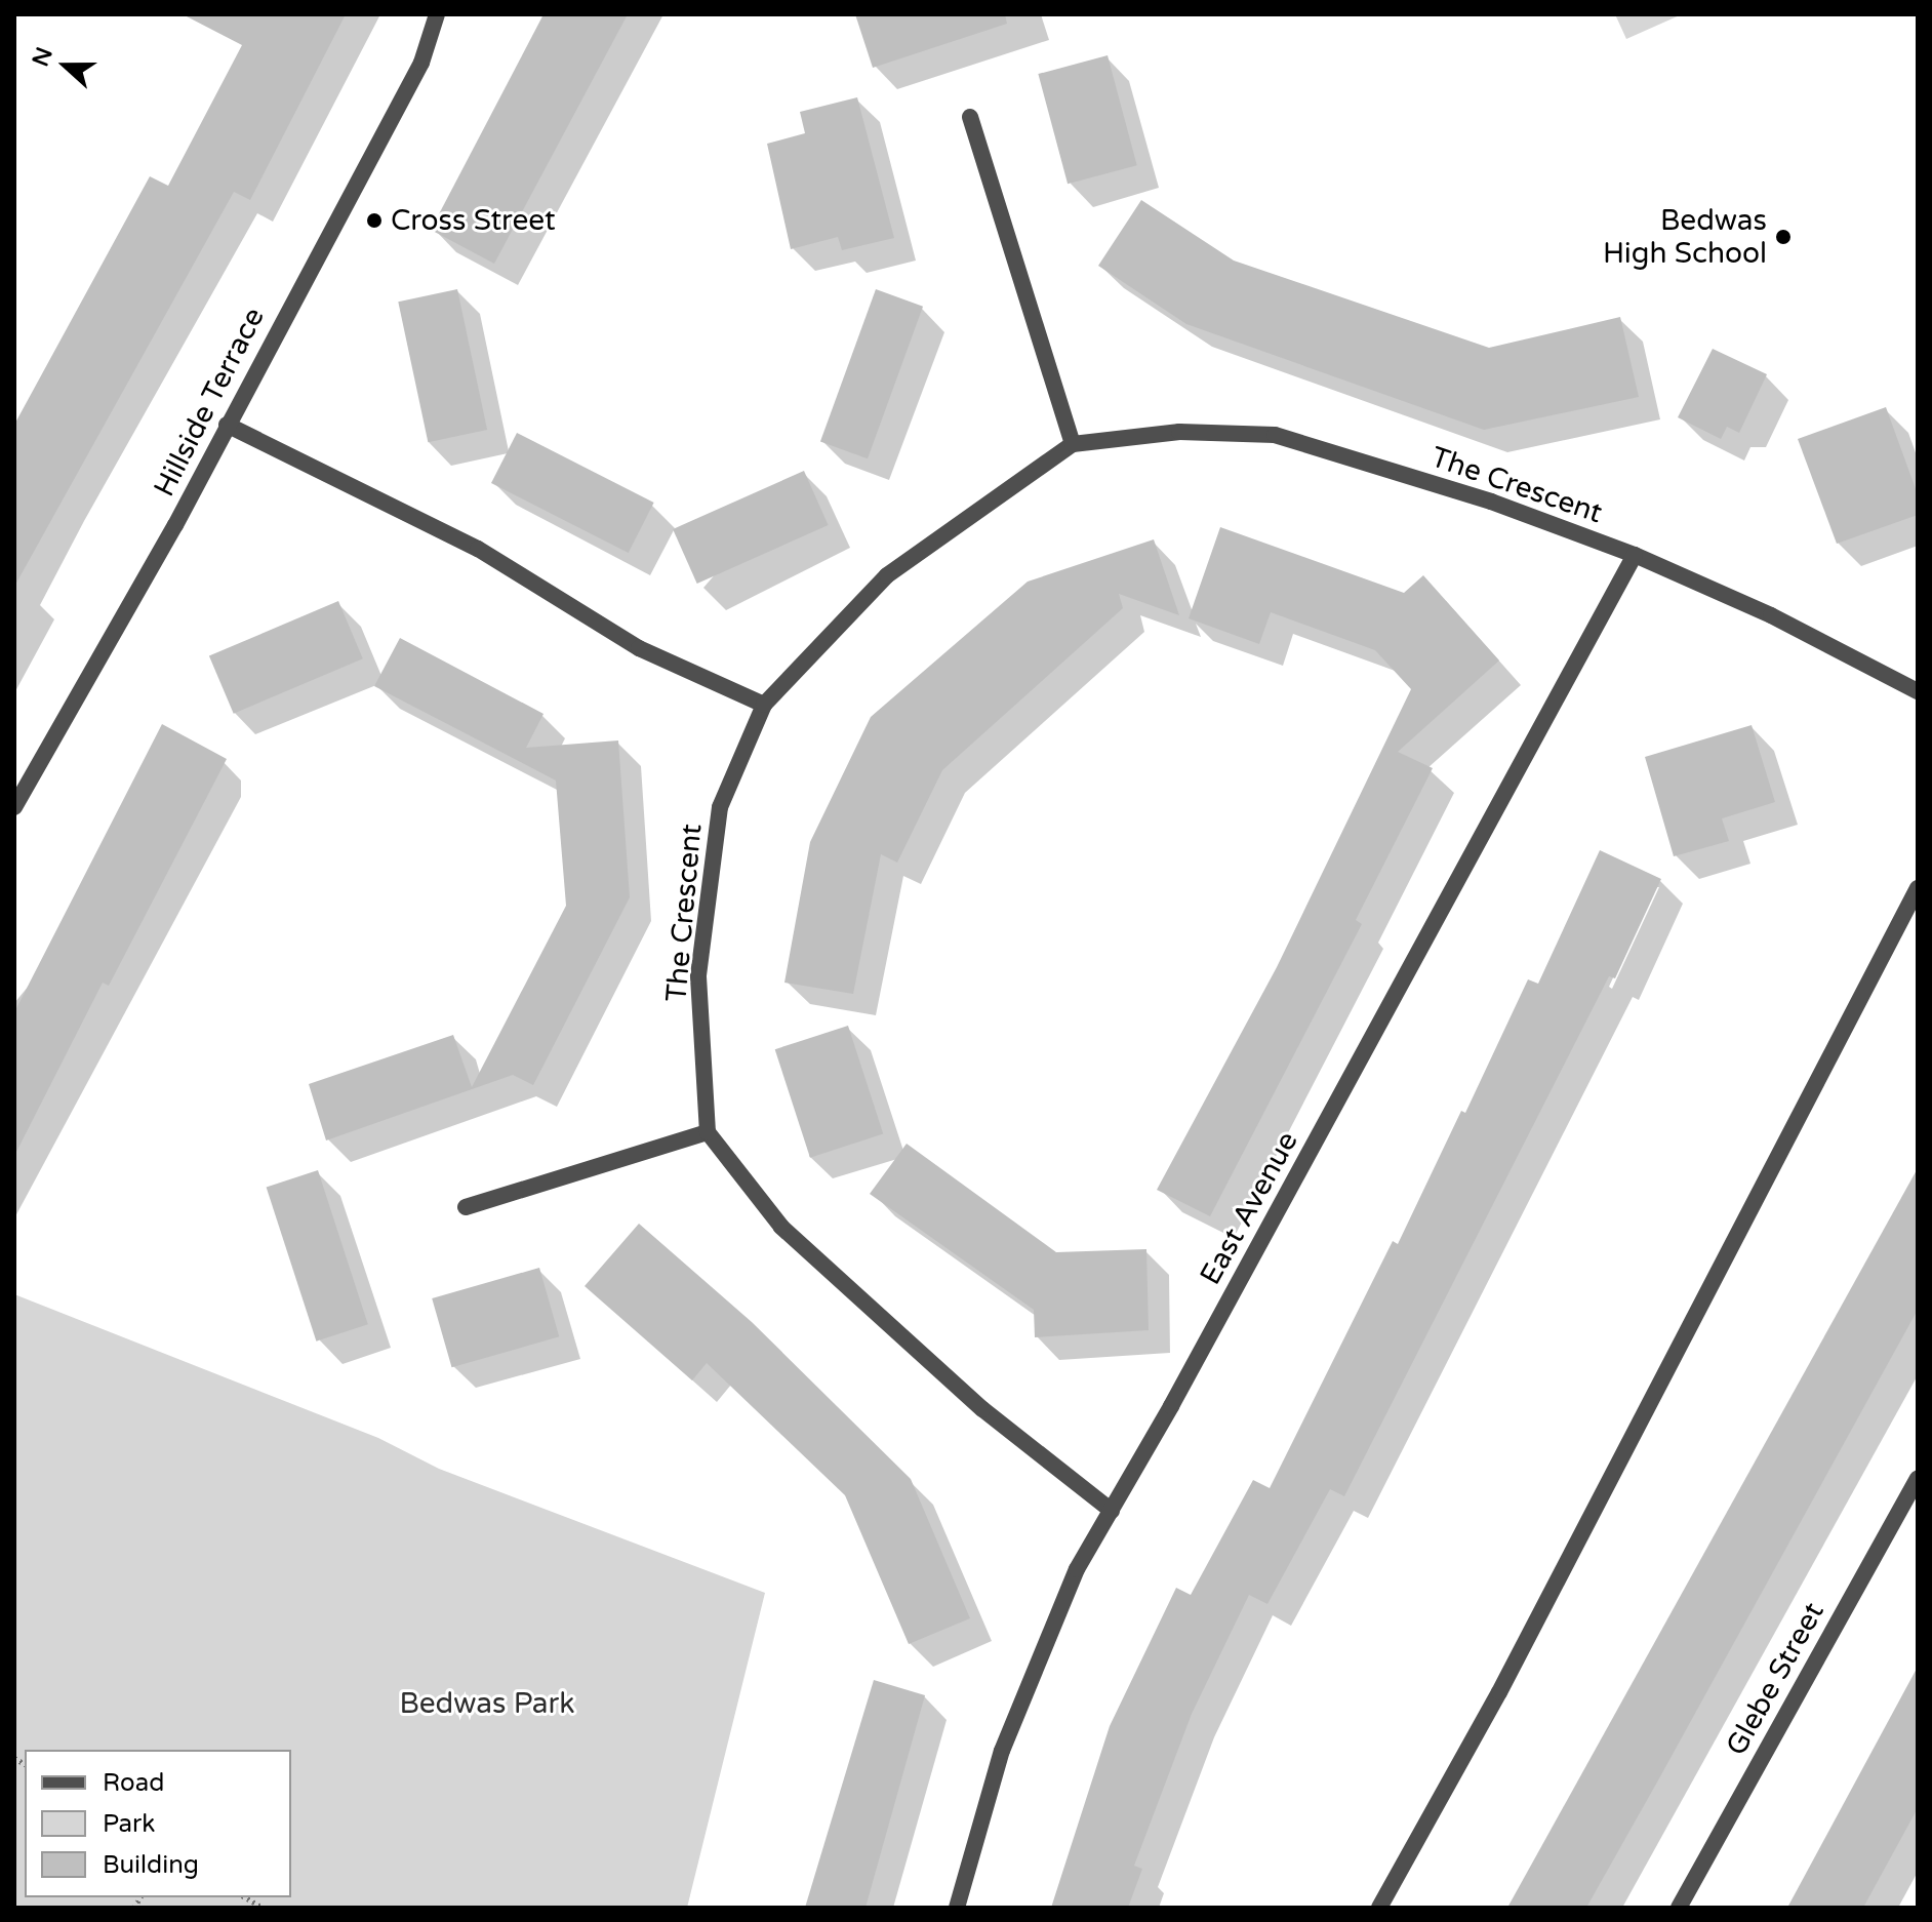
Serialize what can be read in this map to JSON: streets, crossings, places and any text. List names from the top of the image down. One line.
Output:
{"streets":{"street":["Hillside Terrace","The Crescent","East Avenue","Glebe Street"]},"crossings":[["The Crescent","East Avenue"]],"parks":["Bedwas Park"],"places":["Cross Street","Bedwas High School"],"legend":["Road","Park","Building"],"north":"left"}
